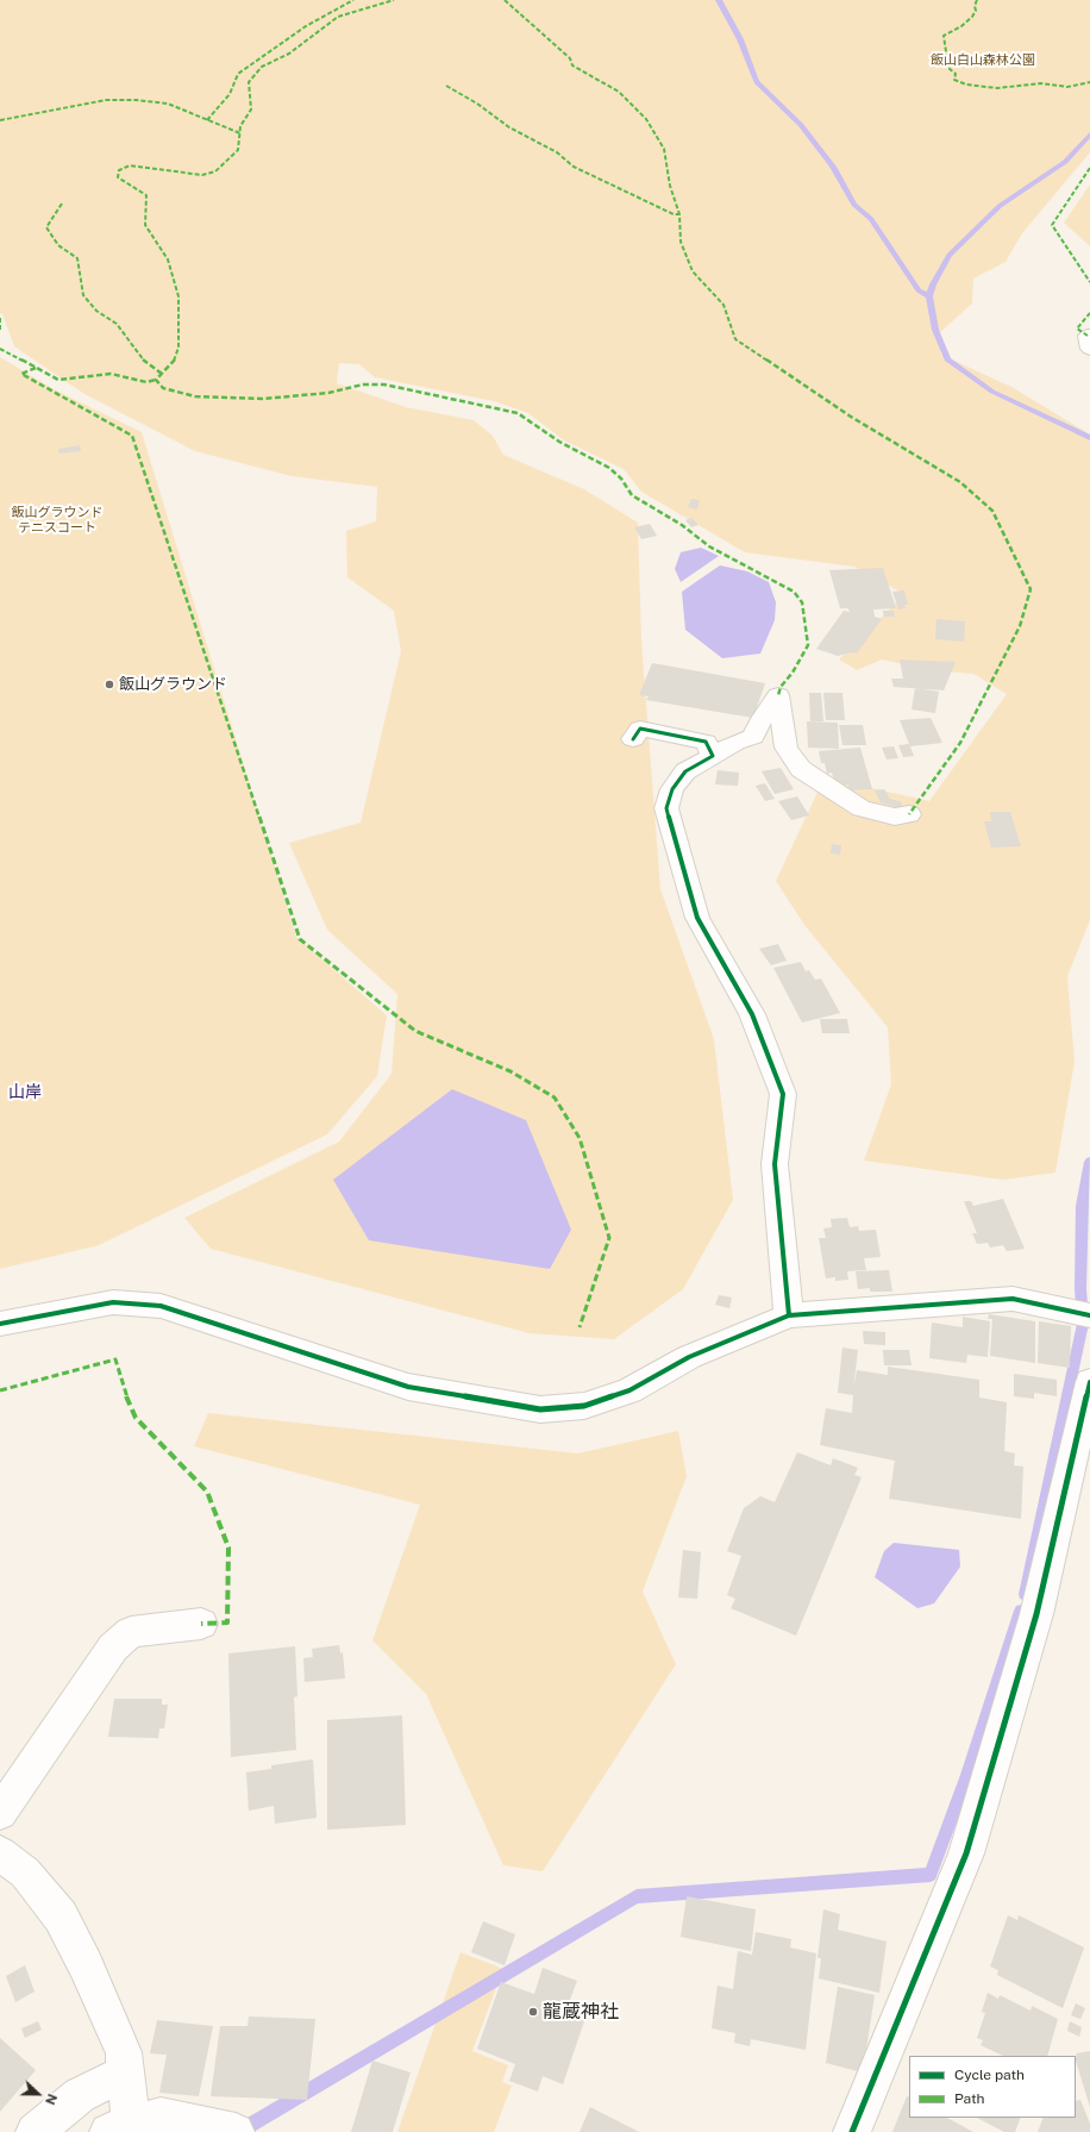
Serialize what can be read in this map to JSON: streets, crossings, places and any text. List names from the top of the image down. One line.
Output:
{"districts":["山岸"],"parks":["飯山白山森林公園","飯山グラウンド テニスコート"],"places":["飯山グラウンド","龍蔵神社"],"legend":["Cycle path","Path"],"north":"right"}
